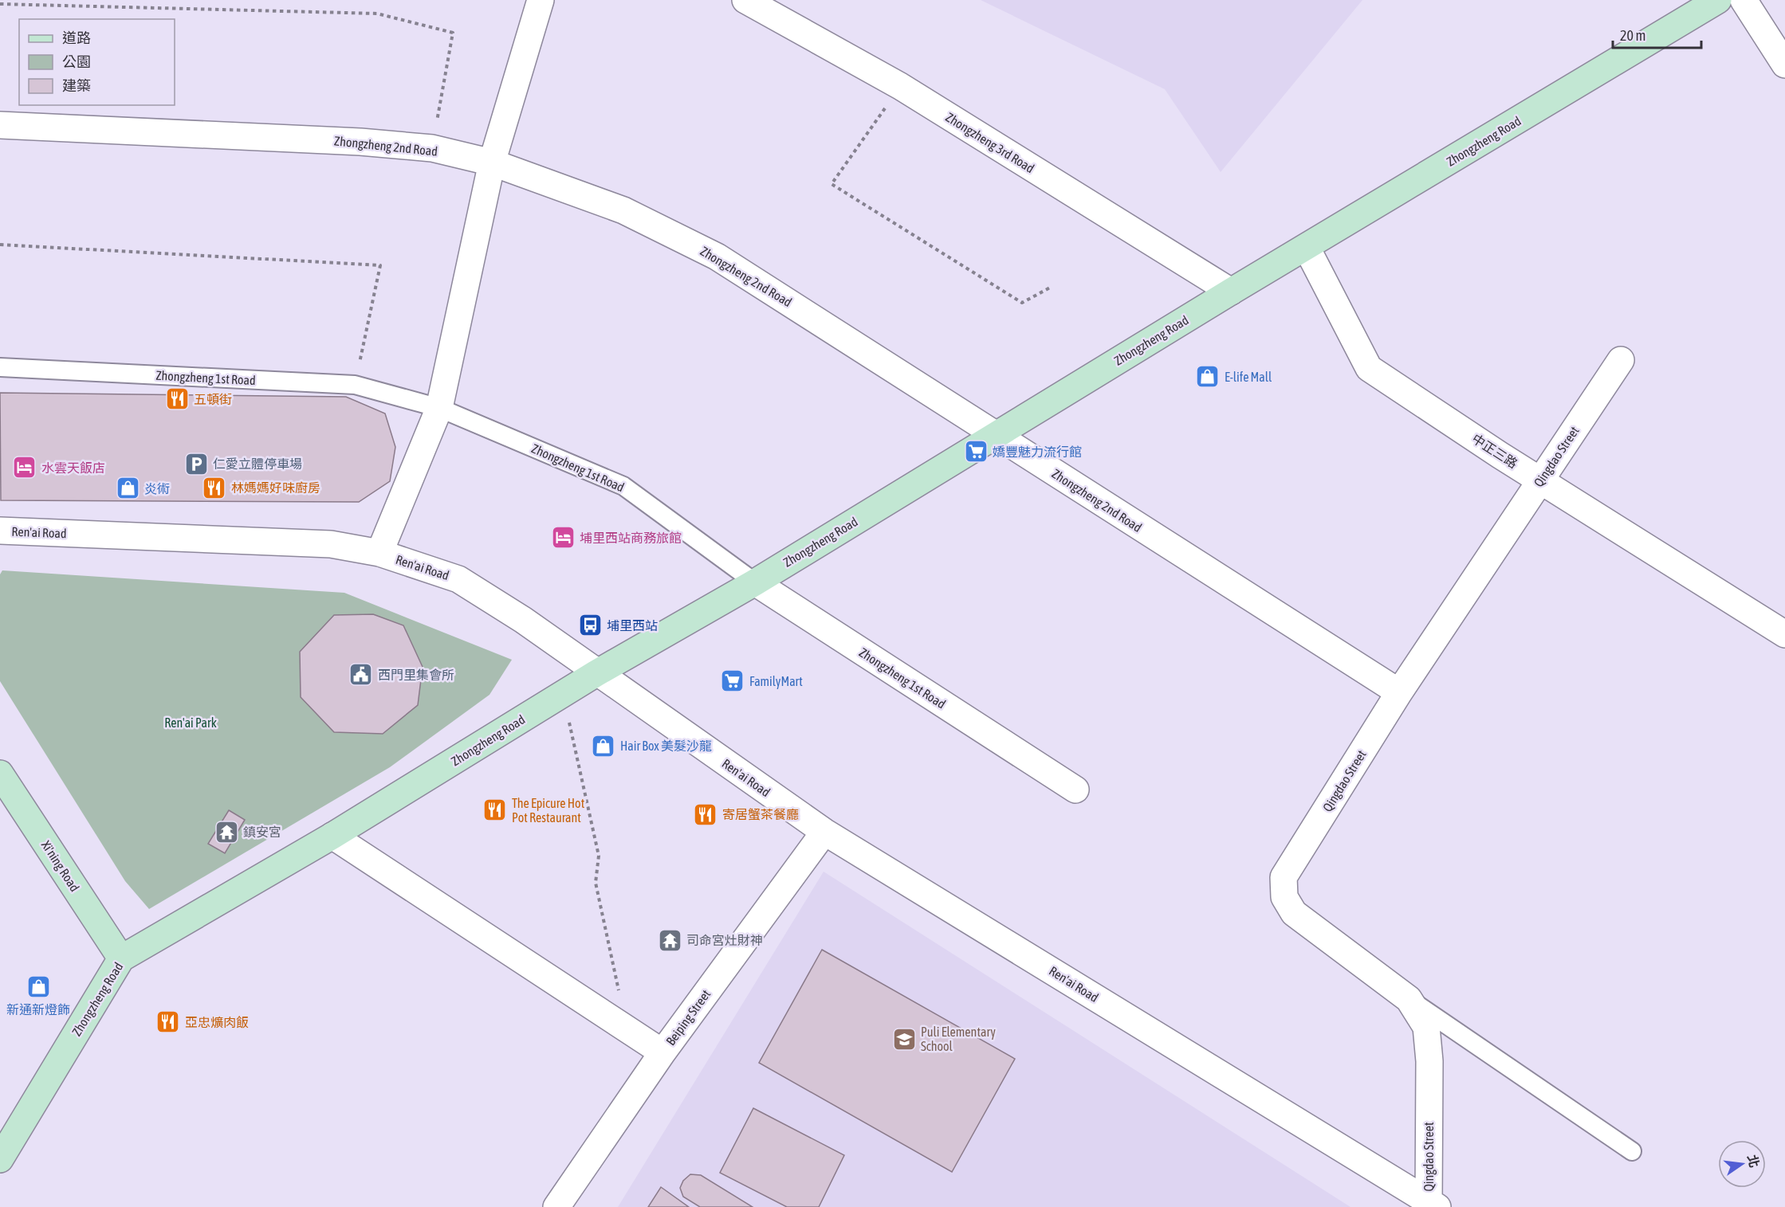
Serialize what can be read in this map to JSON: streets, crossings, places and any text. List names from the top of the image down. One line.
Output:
{"streets":{"street":["Zhongzheng Road","Zhongzheng 3rd Road","Zhongzheng 2nd Road","Zhongzheng 1st Road","中正三路","Qingdao Street","Ren'ai Road","Xi'ning Road","Beiping Street"]},"crossings":[["Zhongzheng Road","Zhongzheng 3rd Road"],["Zhongzheng Road","Zhongzheng 2nd Road"],["Zhongzheng Road","Zhongzheng 1st Road"],["Zhongzheng Road","中正三路"],["Zhongzheng Road","Ren'ai Road"],["Zhongzheng Road","Xi'ning Road"],["Zhongzheng 2nd Road","Qingdao Street"],["中正三路","Qingdao Street"],["Qingdao Street","Ren'ai Road"],["Ren'ai Road","Beiping Street"]],"parks":["Ren'ai Park"],"places":{"shop":["E-life Mall","炎術","Hair Box 美髮沙龍","新通新燈飾"],"restaurant":["五頓街","林媽媽好味廚房","The Epicure Hot Pot Restaurant","寄居蟹茶餐廳","亞忠爌肉飯"],"supermarket":["嬌豐魅力流行館","FamilyMart"],"parking":["仁愛立體停車場"],"hotel":["水雲天飯店","埔里西站商務旅館"],"bus stop":["埔里西站"],"public building":["西門里集會所"],"temple":["鎮安宮","司命宮灶財神"],"school or university":["Puli Elementary School"]},"legend":["道路","公園","建築"],"scale_bar":"20 m","north":"right"}
